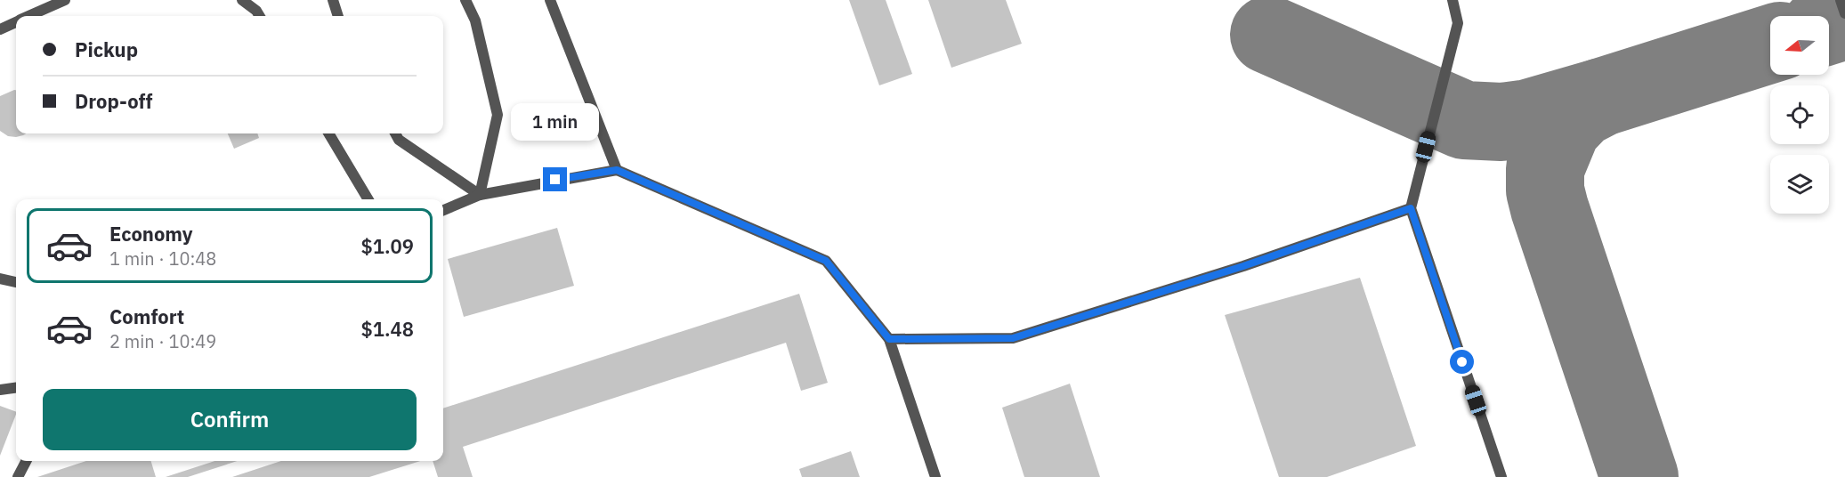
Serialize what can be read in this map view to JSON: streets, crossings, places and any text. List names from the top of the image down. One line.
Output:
{"north":"left","page":{"banner":["Pickup","Drop-off"],"bubble":"1 min","list":[{"name":"Economy","note":"1 min · 10:48","value":"$1.09"},{"name":"Comfort","note":"2 min · 10:49","value":"$1.48"}],"buttons":"Confirm"}}
